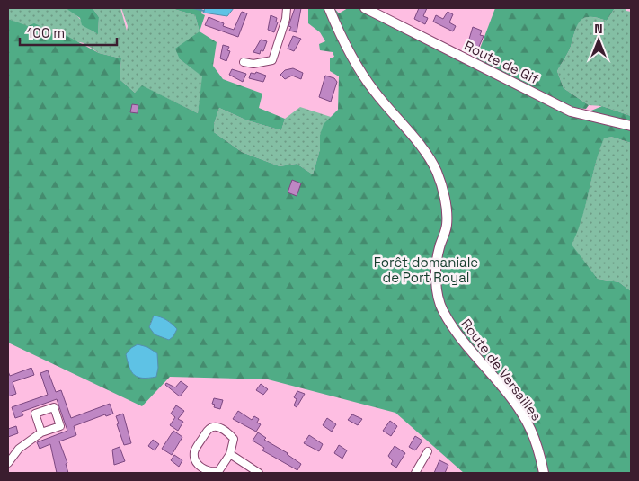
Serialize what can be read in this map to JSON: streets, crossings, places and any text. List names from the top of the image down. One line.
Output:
{"streets":{"main road":["Route de Gif","Route de Versailles"]},"parks":["Forêt domaniale de Port Royal"],"scale_bar":"100 m","north":"top"}
